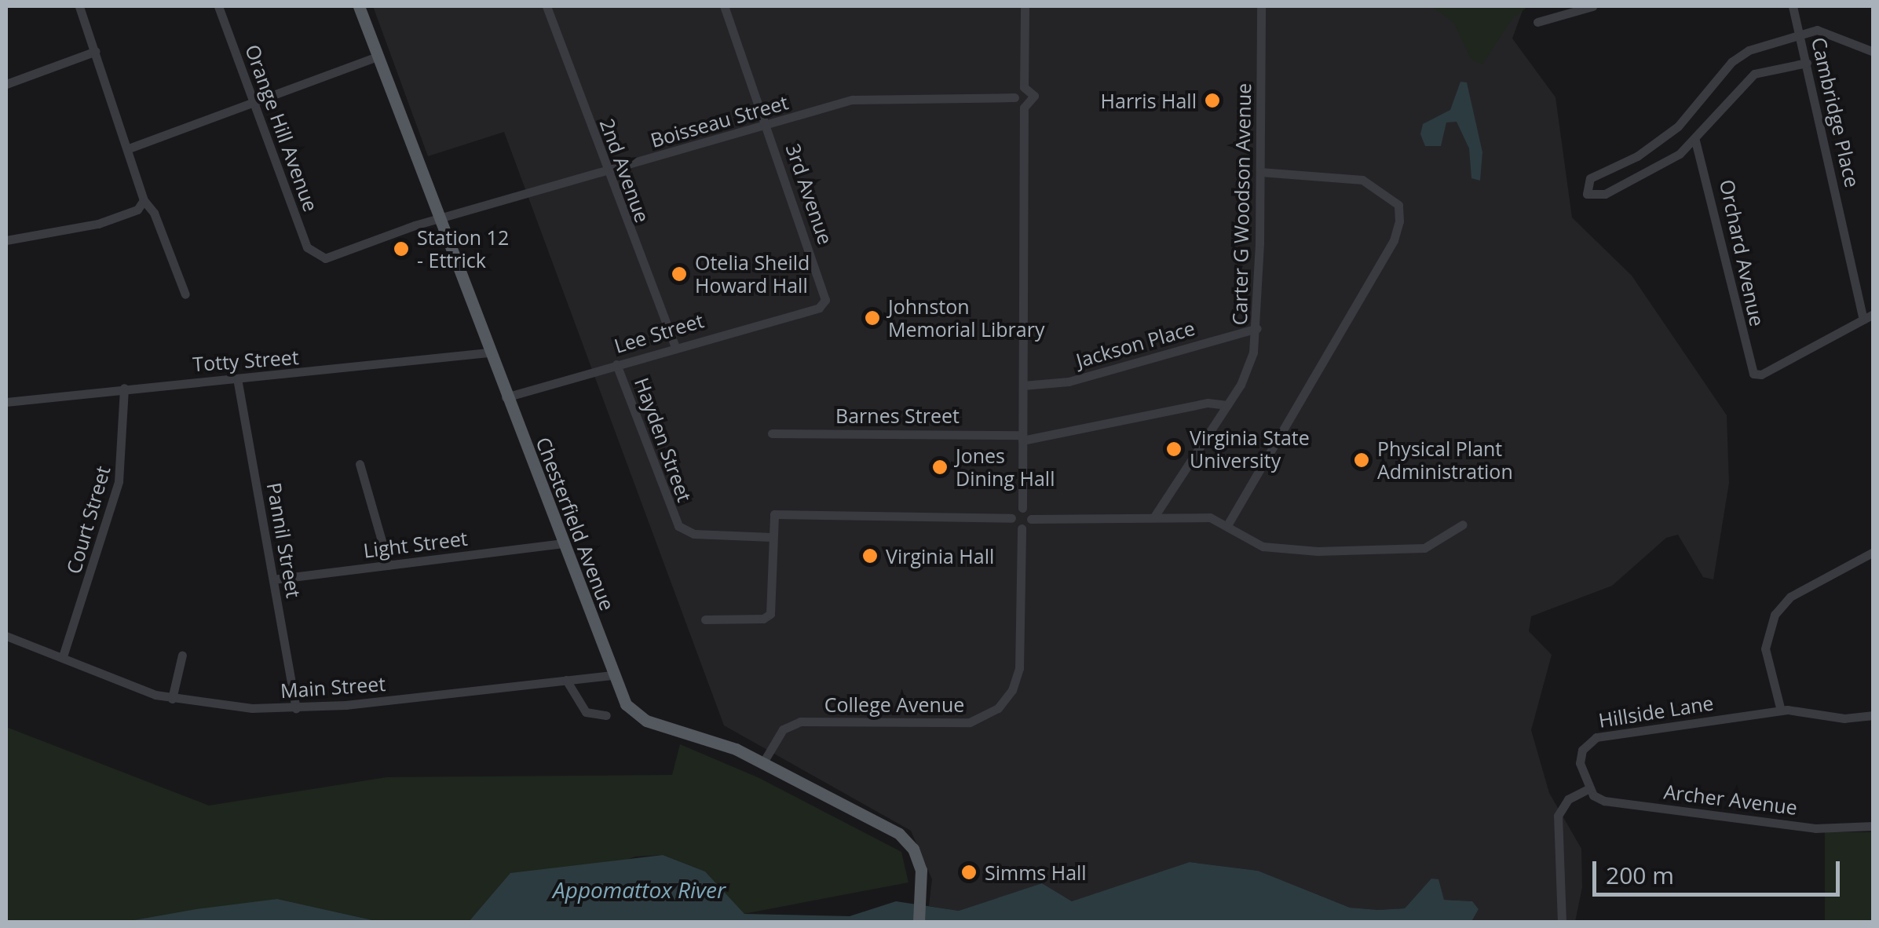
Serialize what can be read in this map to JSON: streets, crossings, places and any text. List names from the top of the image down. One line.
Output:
{"streets":{"main road":["Chesterfield Avenue"],"street":["Cambridge Place","Boisseau Street","Orange Hill Avenue","2nd Avenue","3rd Avenue","Carter G Woodson Avenue","Orchard Avenue","Lee Street","Jackson Place","Totty Street","Barnes Street","Hayden Street","Court Street","Pannil Street","Light Street","Main Street","College Avenue","Hillside Lane","Archer Avenue"]},"crossings":[["Cambridge Place","Orchard Avenue"],["Boisseau Street","Orange Hill Avenue"],["Boisseau Street","2nd Avenue"],["Boisseau Street","3rd Avenue"],["Boisseau Street","Chesterfield Avenue"],["2nd Avenue","Lee Street"],["3rd Avenue","Lee Street"],["Carter G Woodson Avenue","Jackson Place"],["Carter G Woodson Avenue","Barnes Street"],["Lee Street","Hayden Street"],["Lee Street","Chesterfield Avenue"],["Totty Street","Court Street"],["Totty Street","Chesterfield Avenue"],["Totty Street","Pannil Street"],["Court Street","Main Street"],["Chesterfield Avenue","Light Street"],["Chesterfield Avenue","Main Street"],["Chesterfield Avenue","College Avenue"],["Pannil Street","Light Street"],["Pannil Street","Main Street"],["Hillside Lane","Archer Avenue"]],"water":["Appomattox River"],"places":["Harris Hall","Station 12 - Ettrick","Otelia Sheild Howard Hall","Johnston Memorial Library","Virginia State University","Physical Plant Administration","Jones Dining Hall","Virginia Hall","Simms Hall"],"scale_bar":"200 m"}
